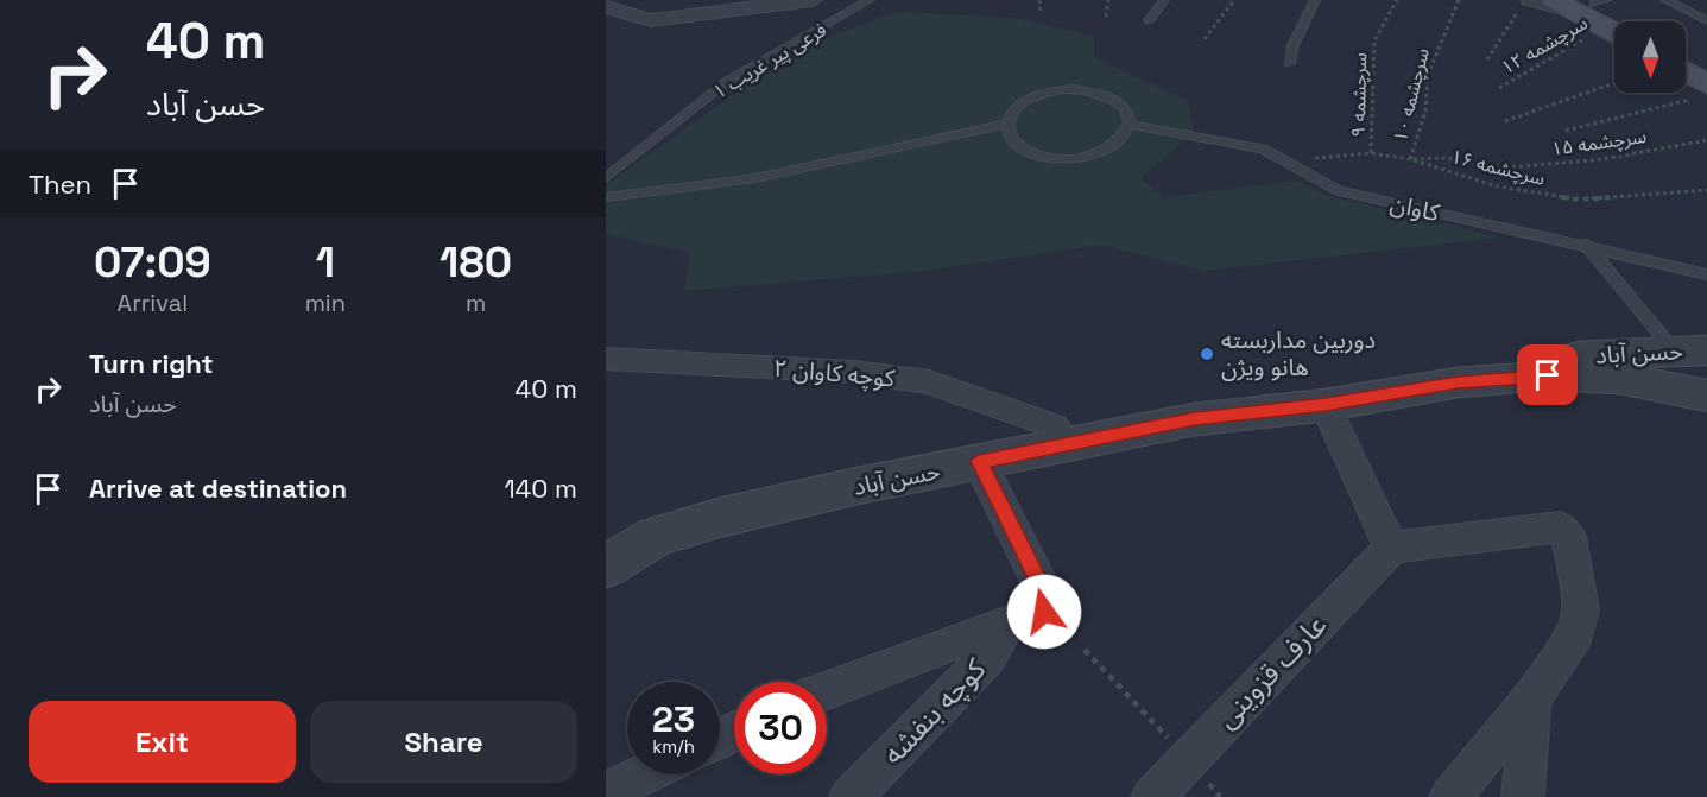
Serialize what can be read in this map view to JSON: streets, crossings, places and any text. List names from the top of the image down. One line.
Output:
{"streets":{"street":["حسن آباد","کوچه کاوان ۲","عارف قزوینی","کوچه بنفشه"],"lane":["فرعی پیر غریب ۱","کاوان"],"path":["سرچشمه ۱۲","سرچشمه ۹","سرچشمه ۱۰","سرچشمه ۱۵","۱۶ سرچشمه"]},"crossings":[["سرچشمه ۹","۱۶ سرچشمه"],["سرچشمه ۱۰","سرچشمه ۱۵"],["سرچشمه ۱۰","۱۶ سرچشمه"],["سرچشمه ۱۵","۱۶ سرچشمه"],["۱۶ سرچشمه","کاوان"],["حسن آباد","کوچه کاوان ۲"]],"places":["دوربین مداربسته هانو ویژن"],"north":"bottom","page":{"turn":["40 m","حسن آباد"],"then":"Then","eta":["07:09","Arrival","1","min","180","m"],"list":[{"name":"Turn right","note":"حسن آباد","value":"40 m"},{"name":"Arrive at destination","value":"140 m"}],"speed":"23 km/h","limit":"30","buttons":["Exit","Share"]}}
